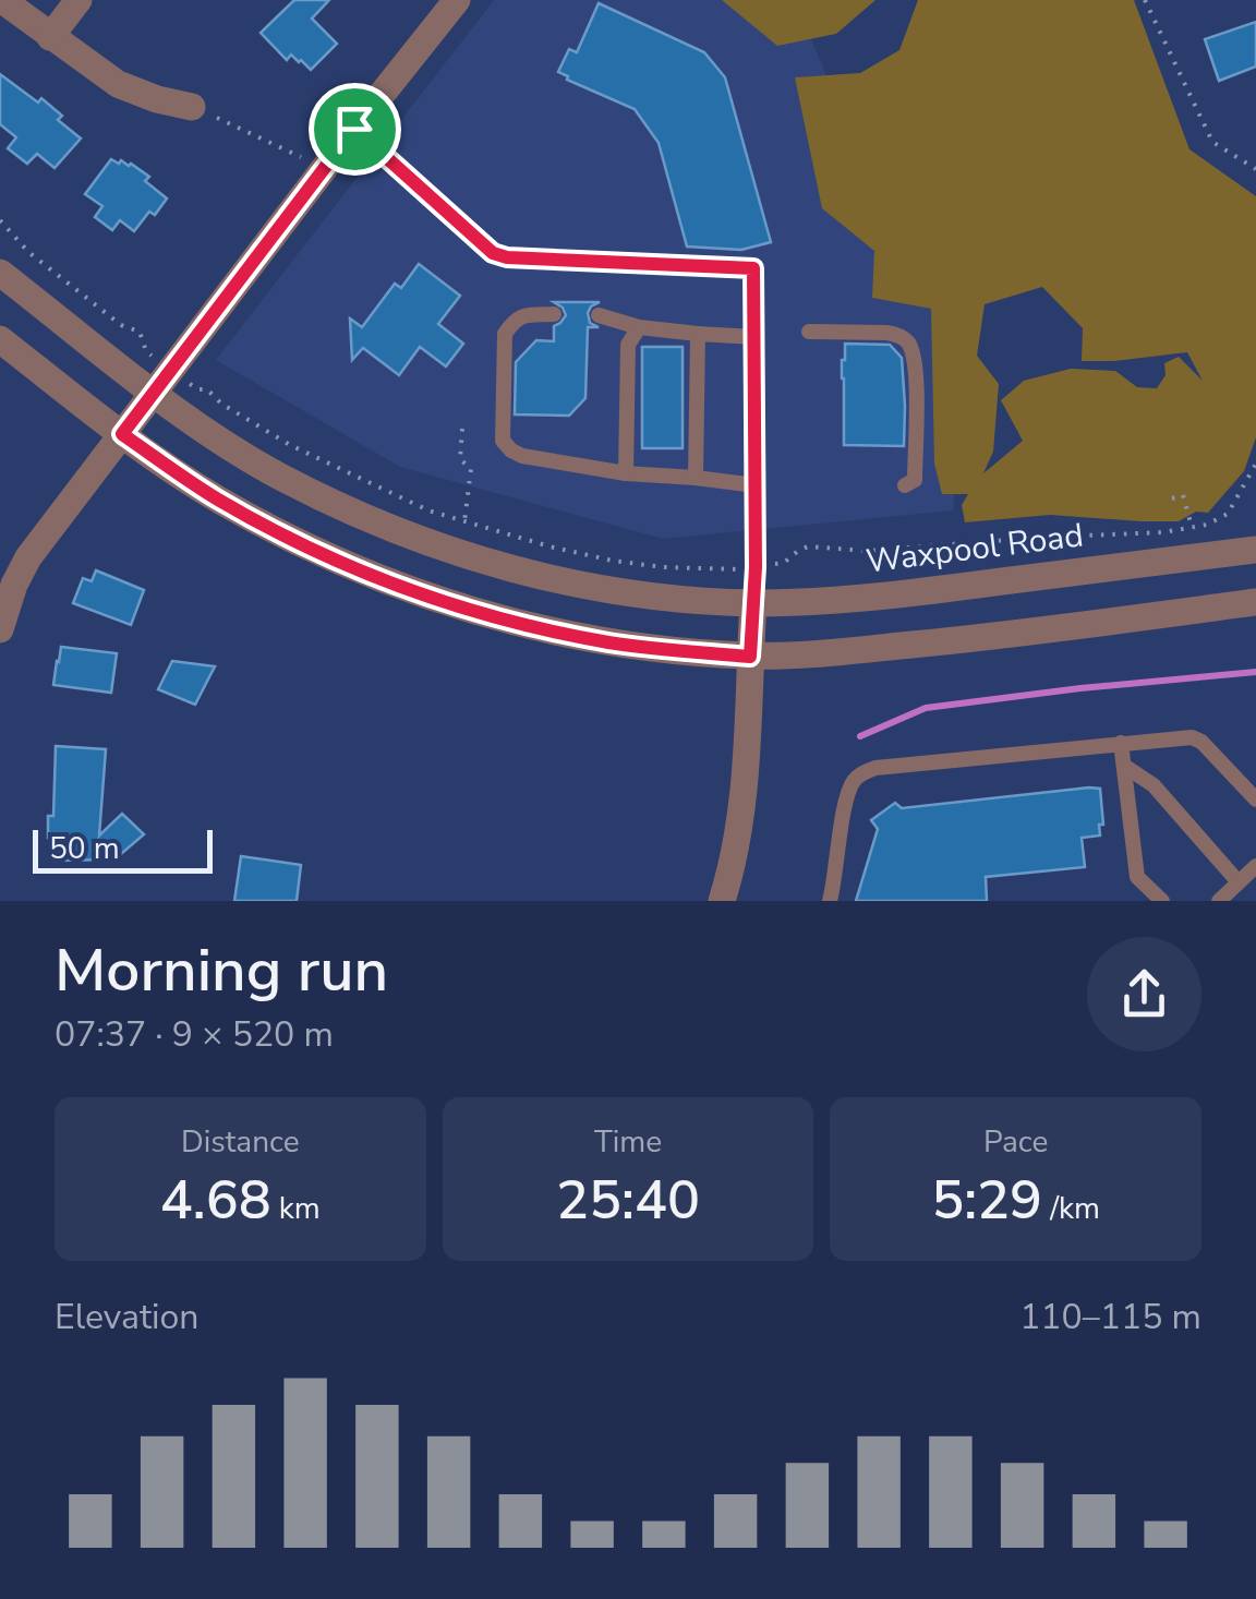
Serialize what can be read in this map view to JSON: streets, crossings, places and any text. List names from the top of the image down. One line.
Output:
{"streets":{"street":["Waxpool Road"]},"scale_bar":"50 m","page":{"scale":"50 m","heading":["Morning run","07:37 · 9 × 520 m"],"stats":[["Distance","4.68 km"],["Time","25:40"],["Pace","5:29 /km"]],"chart":["Elevation","110–115 m"]}}
